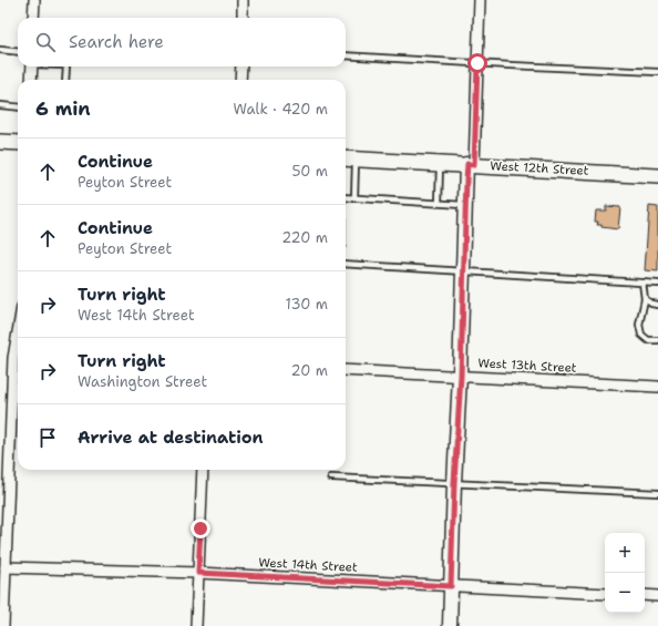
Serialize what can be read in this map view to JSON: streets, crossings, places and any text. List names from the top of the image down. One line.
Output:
{"streets":{"main road":["West 12th Street"],"street":["West 13th Street","West 14th Street"]},"page":{"search":"Search here","heading":["6 min","Walk · 420 m"],"list":[["Continue","Peyton Street","50 m"],["Continue","Peyton Street","220 m"],["Turn right","West 14th Street","130 m"],["Turn right","Washington Street","20 m"],"Arrive at destination"],"map_buttons":["+","−"]}}
